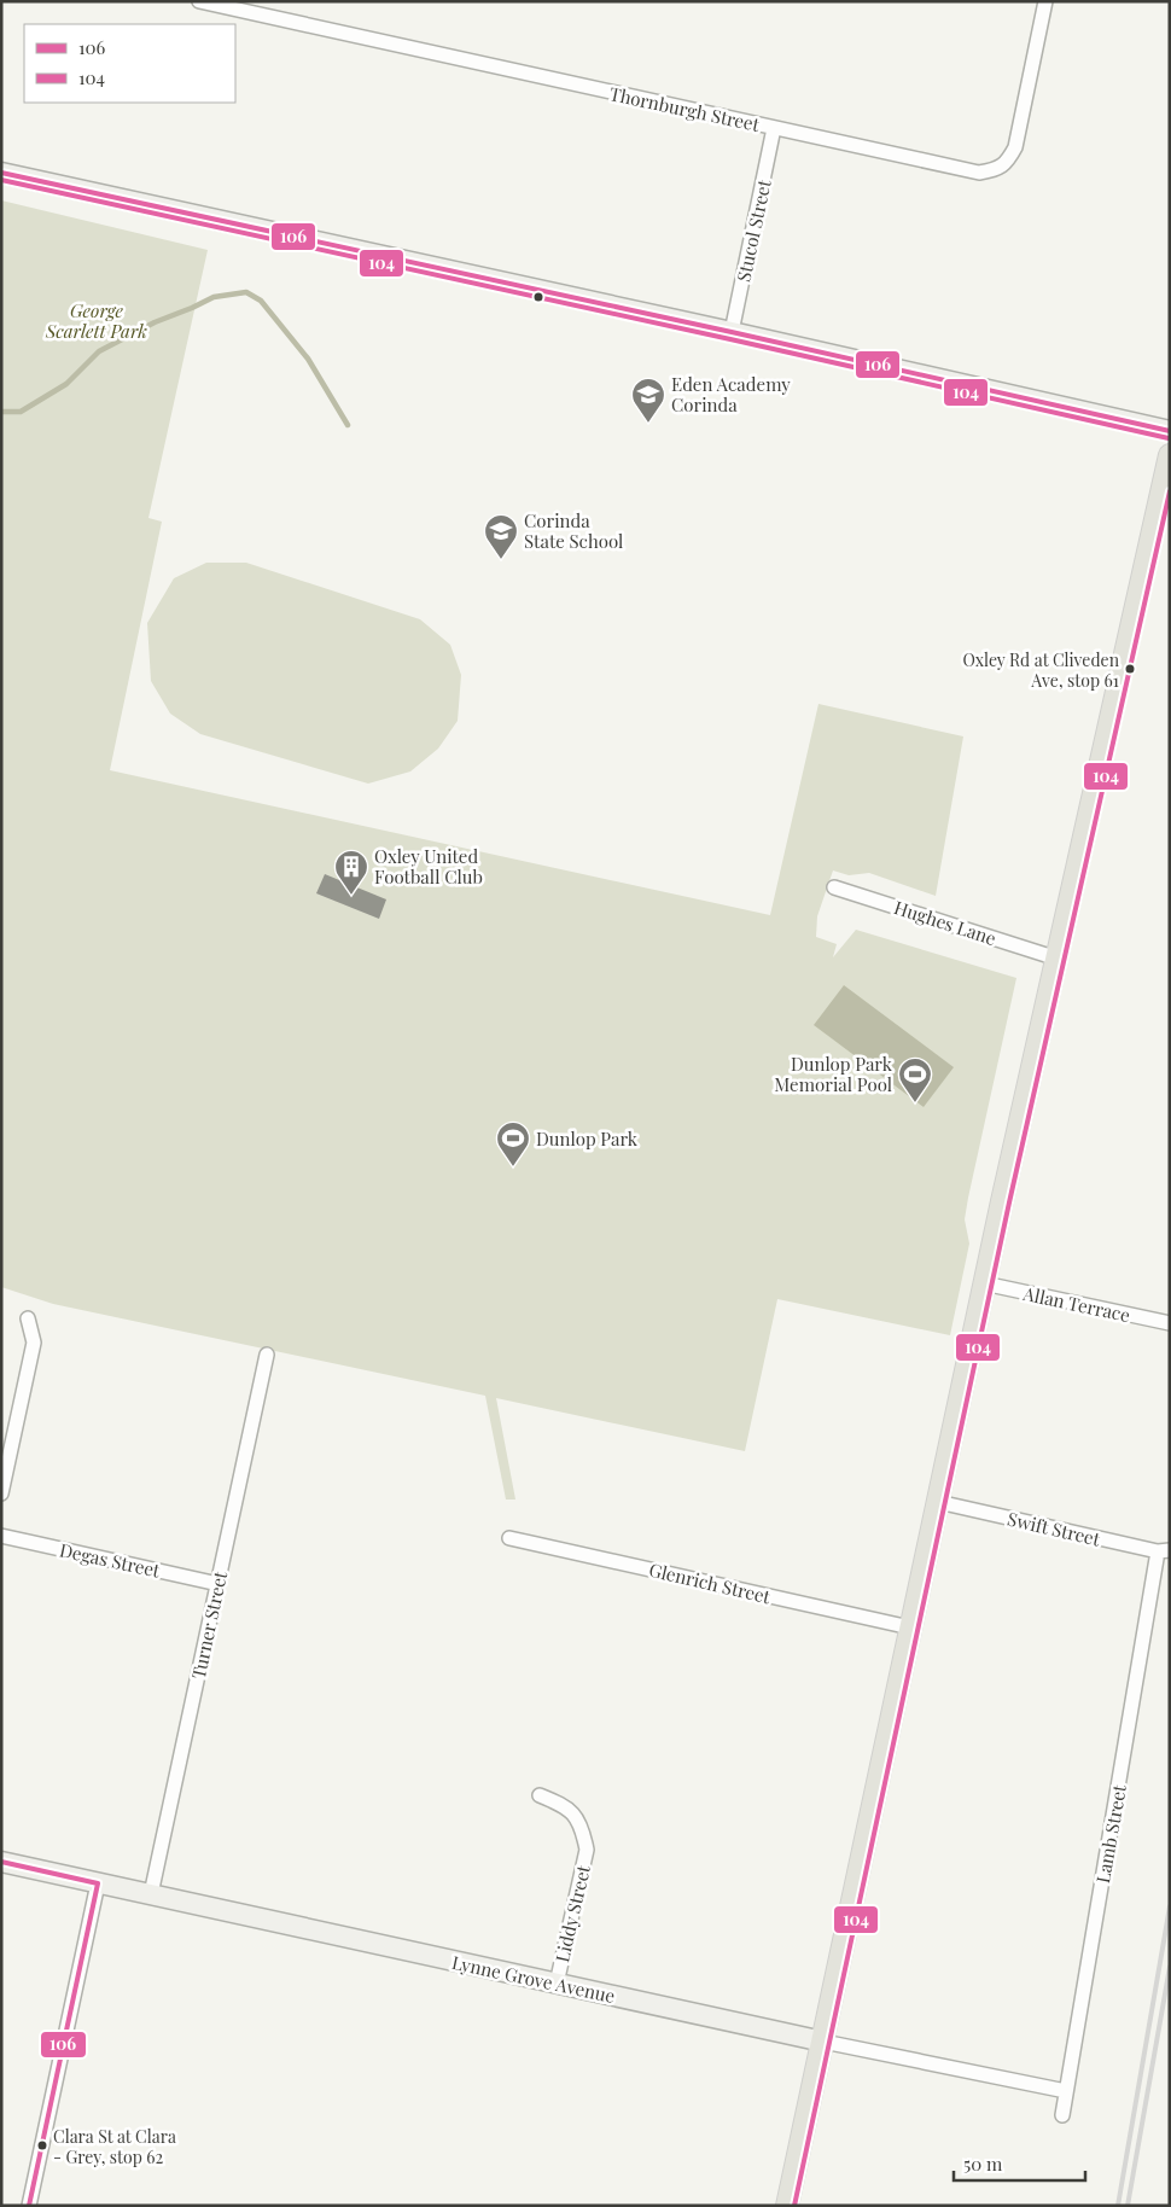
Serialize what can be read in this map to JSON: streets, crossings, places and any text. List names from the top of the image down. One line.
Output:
{"streets":{"street":["Thornburgh Street","Stucol Street","Hughes Lane","Allan Terrace","Swift Street","Degas Street","Glenrich Street","Turner Street","Lamb Street","Liddy Street","Lynne Grove Avenue"]},"crossings":[["Thornburgh Street","Stucol Street"],["Swift Street","Lamb Street"],["Degas Street","Turner Street"],["Turner Street","Lynne Grove Avenue"],["Lamb Street","Lynne Grove Avenue"],["Liddy Street","Lynne Grove Avenue"]],"parks":["George Scarlett Park"],"places":{"school or university":["Eden Academy Corinda","Corinda State School"],"other":["Oxley Rd at Cliveden Ave, stop 61","Clara St at Clara - Grey, stop 62"],"building":["Oxley United Football Club"],"sports":["Dunlop Park Memorial Pool","Dunlop Park"]},"lines":["transit line 106","transit line 104"],"legend":["106","104"],"scale_bar":"50 m"}
